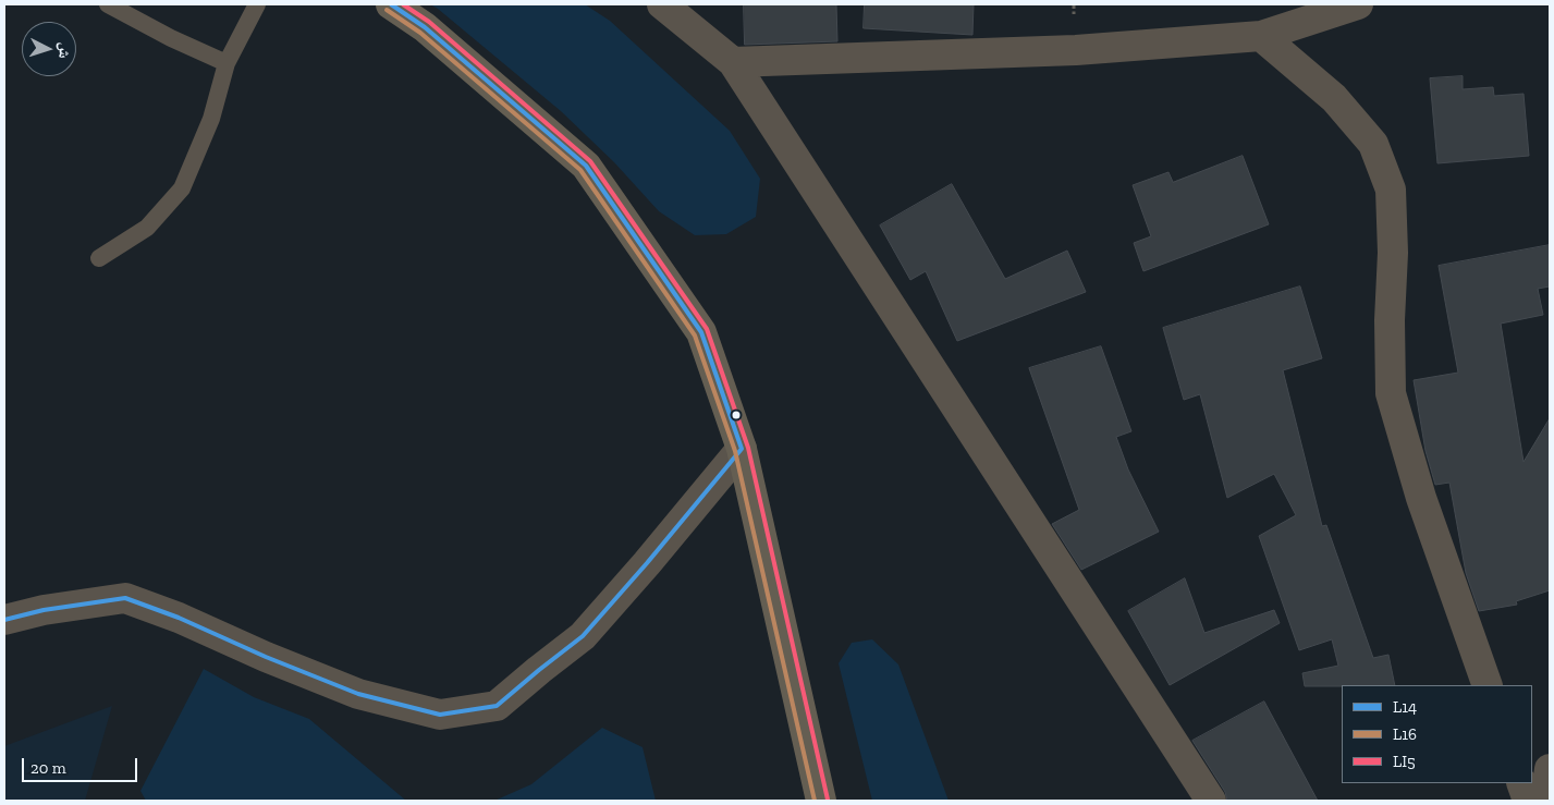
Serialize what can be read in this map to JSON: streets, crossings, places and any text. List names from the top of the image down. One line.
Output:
{"lines":["transit line L14","transit line LI5","transit line L16"],"legend":["L14","L16","LI5"],"scale_bar":"20 m","north":"right"}
